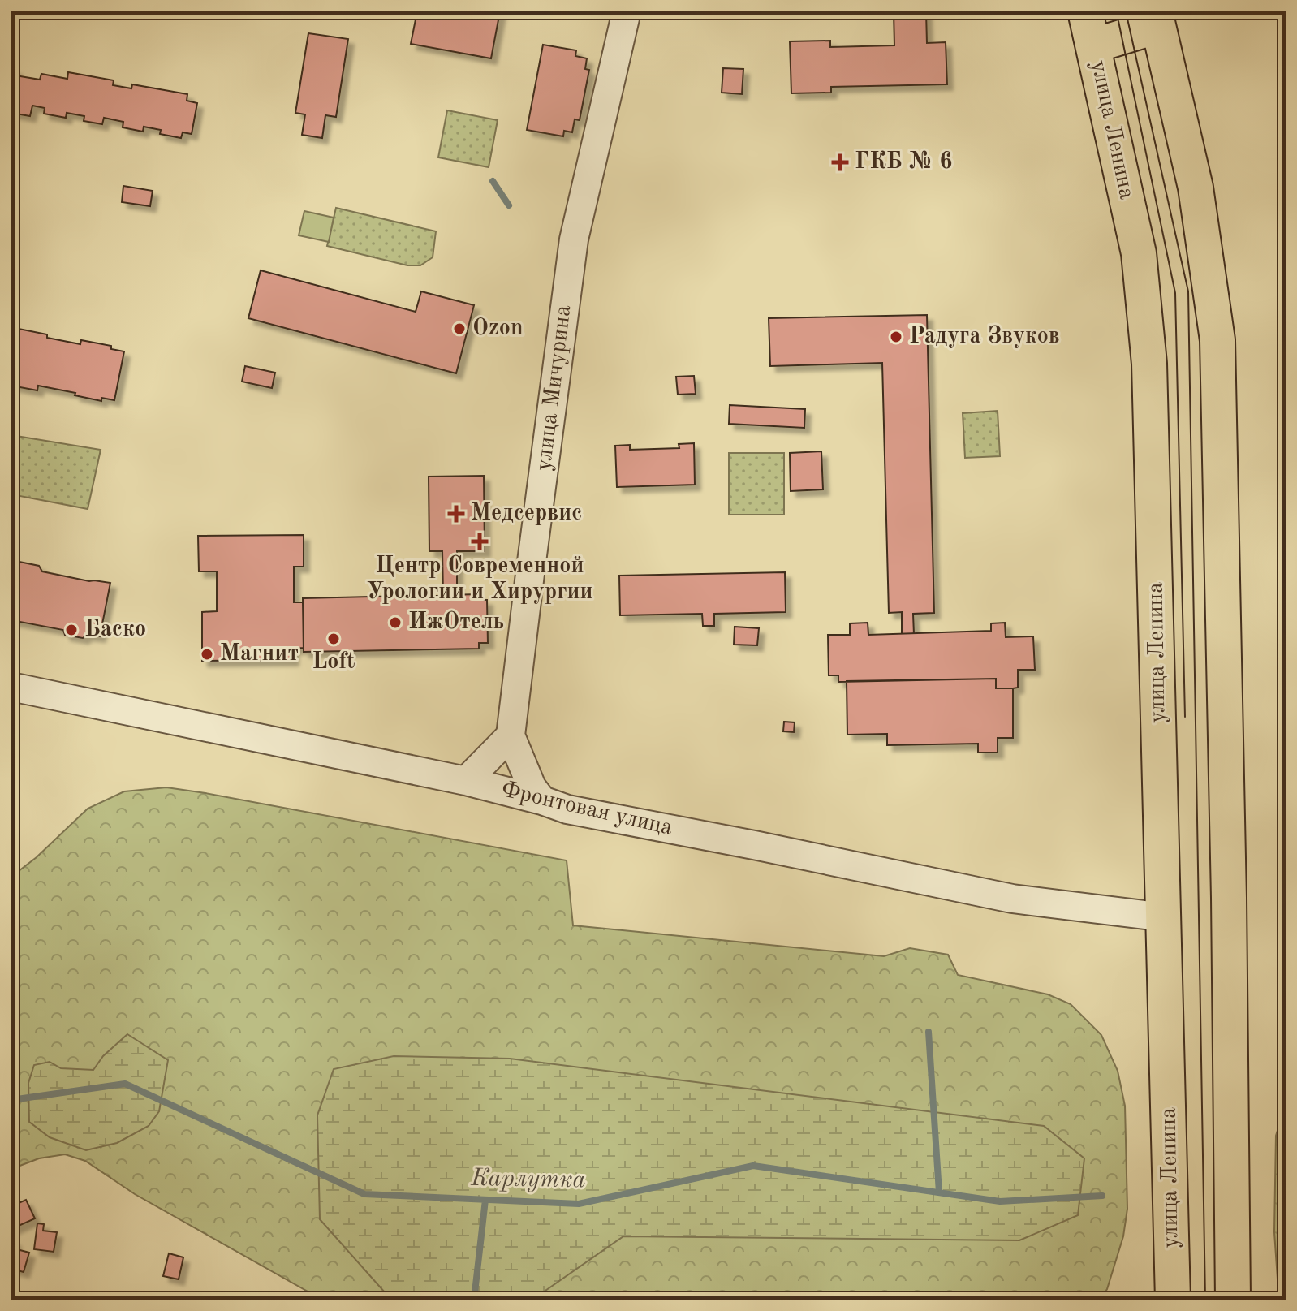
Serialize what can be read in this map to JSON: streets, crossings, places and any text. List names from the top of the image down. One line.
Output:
{"streets":{"main road":["улица Ленина"],"street":["улица Мичурина","Фронтовая улица"]},"crossings":[["улица Ленина","Фронтовая улица"],["улица Мичурина","Фронтовая улица"]],"water":["Карлутка"],"places":{"health":["ГКБ № 6","Медсервис","Центр Современной Урологии и Хирургии"],"other":["Ozon","Радуга Звуков","ИжОтель","Баско","Loft","Магнит"]}}
